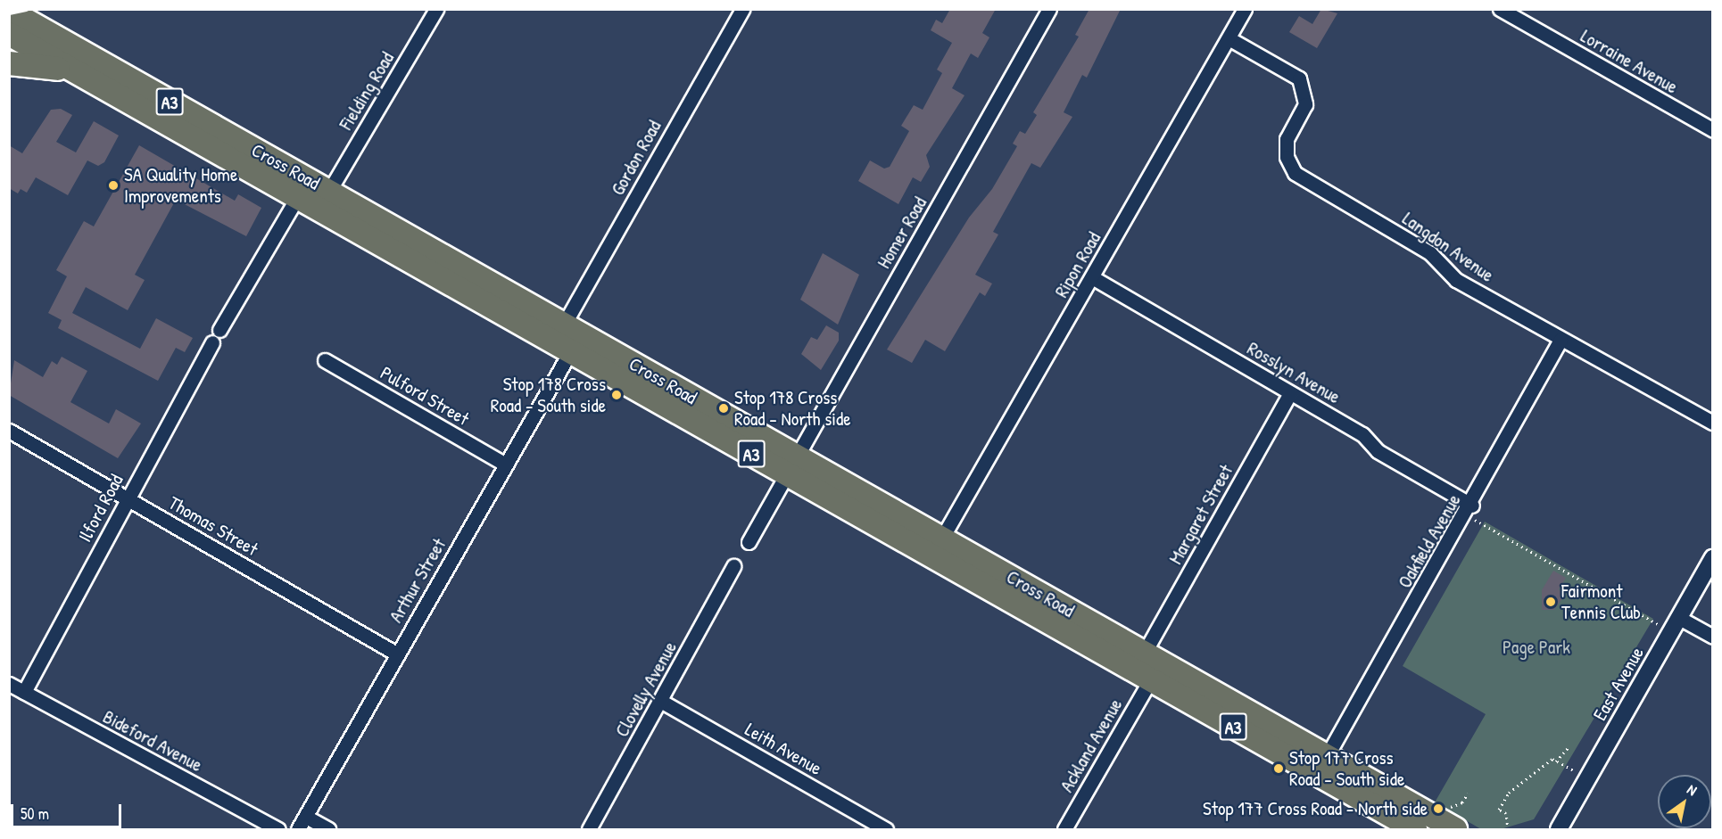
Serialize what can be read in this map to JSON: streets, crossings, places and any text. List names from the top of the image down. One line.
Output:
{"streets":{"highway":["A3","Cross Road"],"street":["Lorraine Avenue","Fielding Road","Gordon Road","Homer Road","Langdon Avenue","Ripon Road","Rosslyn Avenue","Pulford Street","Ilford Road","Margaret Street","Thomas Street","Oakfield Avenue","Arthur Street","East Avenue","Clovelly Avenue","Bideford Avenue","Ackland Avenue","Leith Avenue"]},"crossings":[["Fielding Road","Cross Road"],["Gordon Road","Cross Road"],["Cross Road","Homer Road"],["Cross Road","Ripon Road"],["Cross Road","Margaret Street"],["Cross Road","Oakfield Avenue"],["Cross Road","Arthur Street"],["Cross Road","Ackland Avenue"],["Langdon Avenue","Ripon Road"],["Langdon Avenue","Oakfield Avenue"],["Ripon Road","Rosslyn Avenue"],["Rosslyn Avenue","Margaret Street"],["Rosslyn Avenue","Oakfield Avenue"],["Pulford Street","Arthur Street"],["Ilford Road","Thomas Street"],["Ilford Road","Bideford Avenue"],["Thomas Street","Arthur Street"],["Clovelly Avenue","Leith Avenue"]],"parks":["Page Park"],"places":["SA Quality Home Improvements","Stop 178 Cross Road - South side","Stop 178 Cross Road - North side","Fairmont Tennis Club","Stop 177 Cross Road - South side","Stop 177 Cross Road - North side"],"scale_bar":"50 m","north":"top right"}
